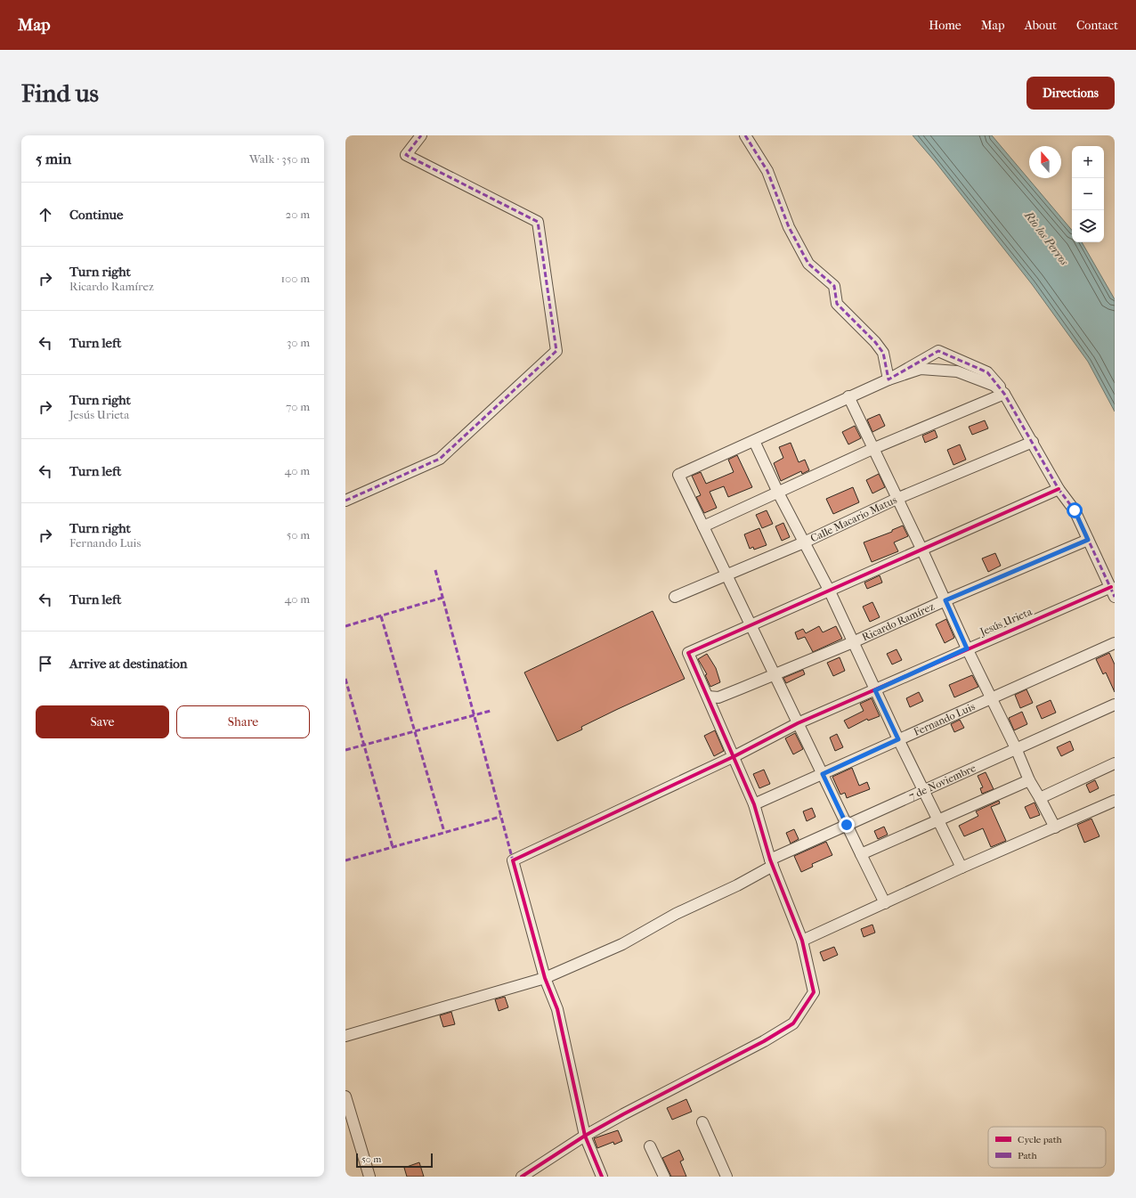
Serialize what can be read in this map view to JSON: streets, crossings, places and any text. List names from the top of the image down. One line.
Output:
{"streets":{"street":["Calle Macario Matus","Ricardo Ramírez","Jesús Urieta","Fernando Luis","7 de Noviembre"]},"crossings":[["Jesús Urieta","7 de Noviembre"]],"water":["Rio los Perros"],"legend":["Cycle path","Path"],"scale_bar":"50 m","north":"top","page":{"header":"Map","nav":["Home","Map","About","Contact"],"buttons":["Directions",["Save","Share"]],"title":"Find us","heading":["5 min","Walk · 350 m"],"map_buttons":["+","−"],"list":[["Continue","20 m"],["Turn right","Ricardo Ramírez","100 m"],["Turn left","30 m"],["Turn right","Jesús Urieta","70 m"],["Turn left","40 m"],["Turn right","Fernando Luis","50 m"],["Turn left","40 m"],"Arrive at destination"],"scale":"50 m"}}
